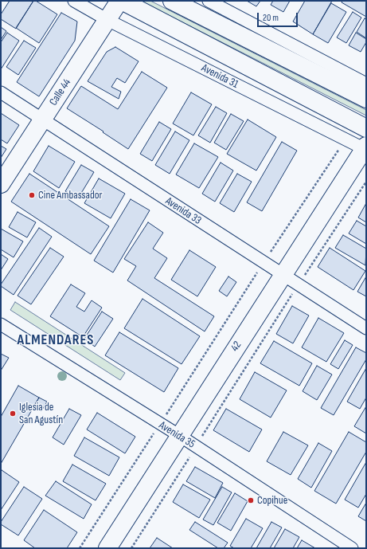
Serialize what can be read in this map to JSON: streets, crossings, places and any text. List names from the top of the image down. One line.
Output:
{"streets":{"main road":["Avenida 31","Calle 44","42"],"street":["Avenida 33","Avenida 35"]},"crossings":[["Avenida 31","Calle 44"],["Avenida 31","42"],["Calle 44","Avenida 33"],["Avenida 33","42"],["42","Avenida 35"]],"districts":["ALMENDARES"],"places":["Cine Ambassador","Iglesia de San Agustín","Copihue"],"scale_bar":"20 m"}
